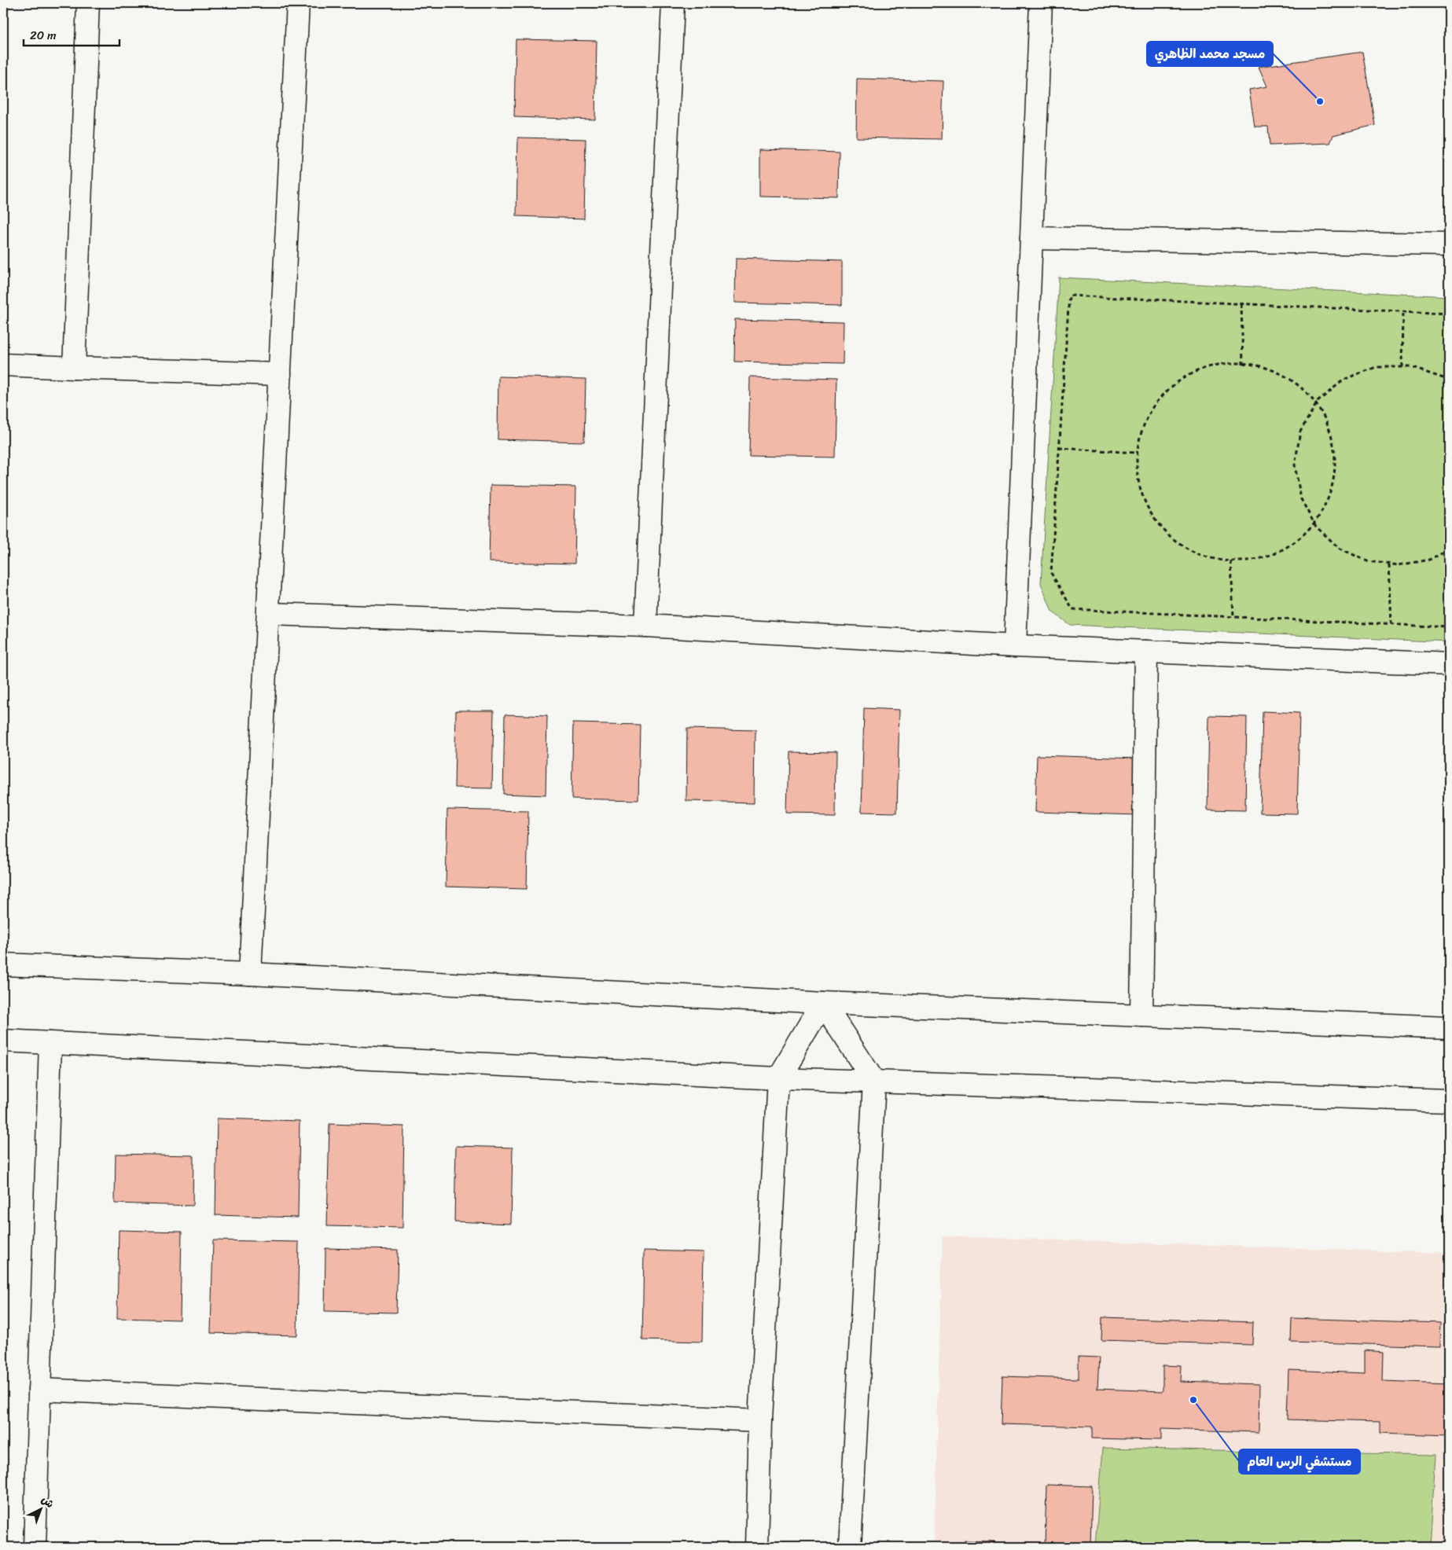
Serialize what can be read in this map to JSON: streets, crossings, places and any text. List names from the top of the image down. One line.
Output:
{"places":["مسجد محمد الظاهري","مستشفي الرس العام"],"scale_bar":"20 m","north":"top right"}
